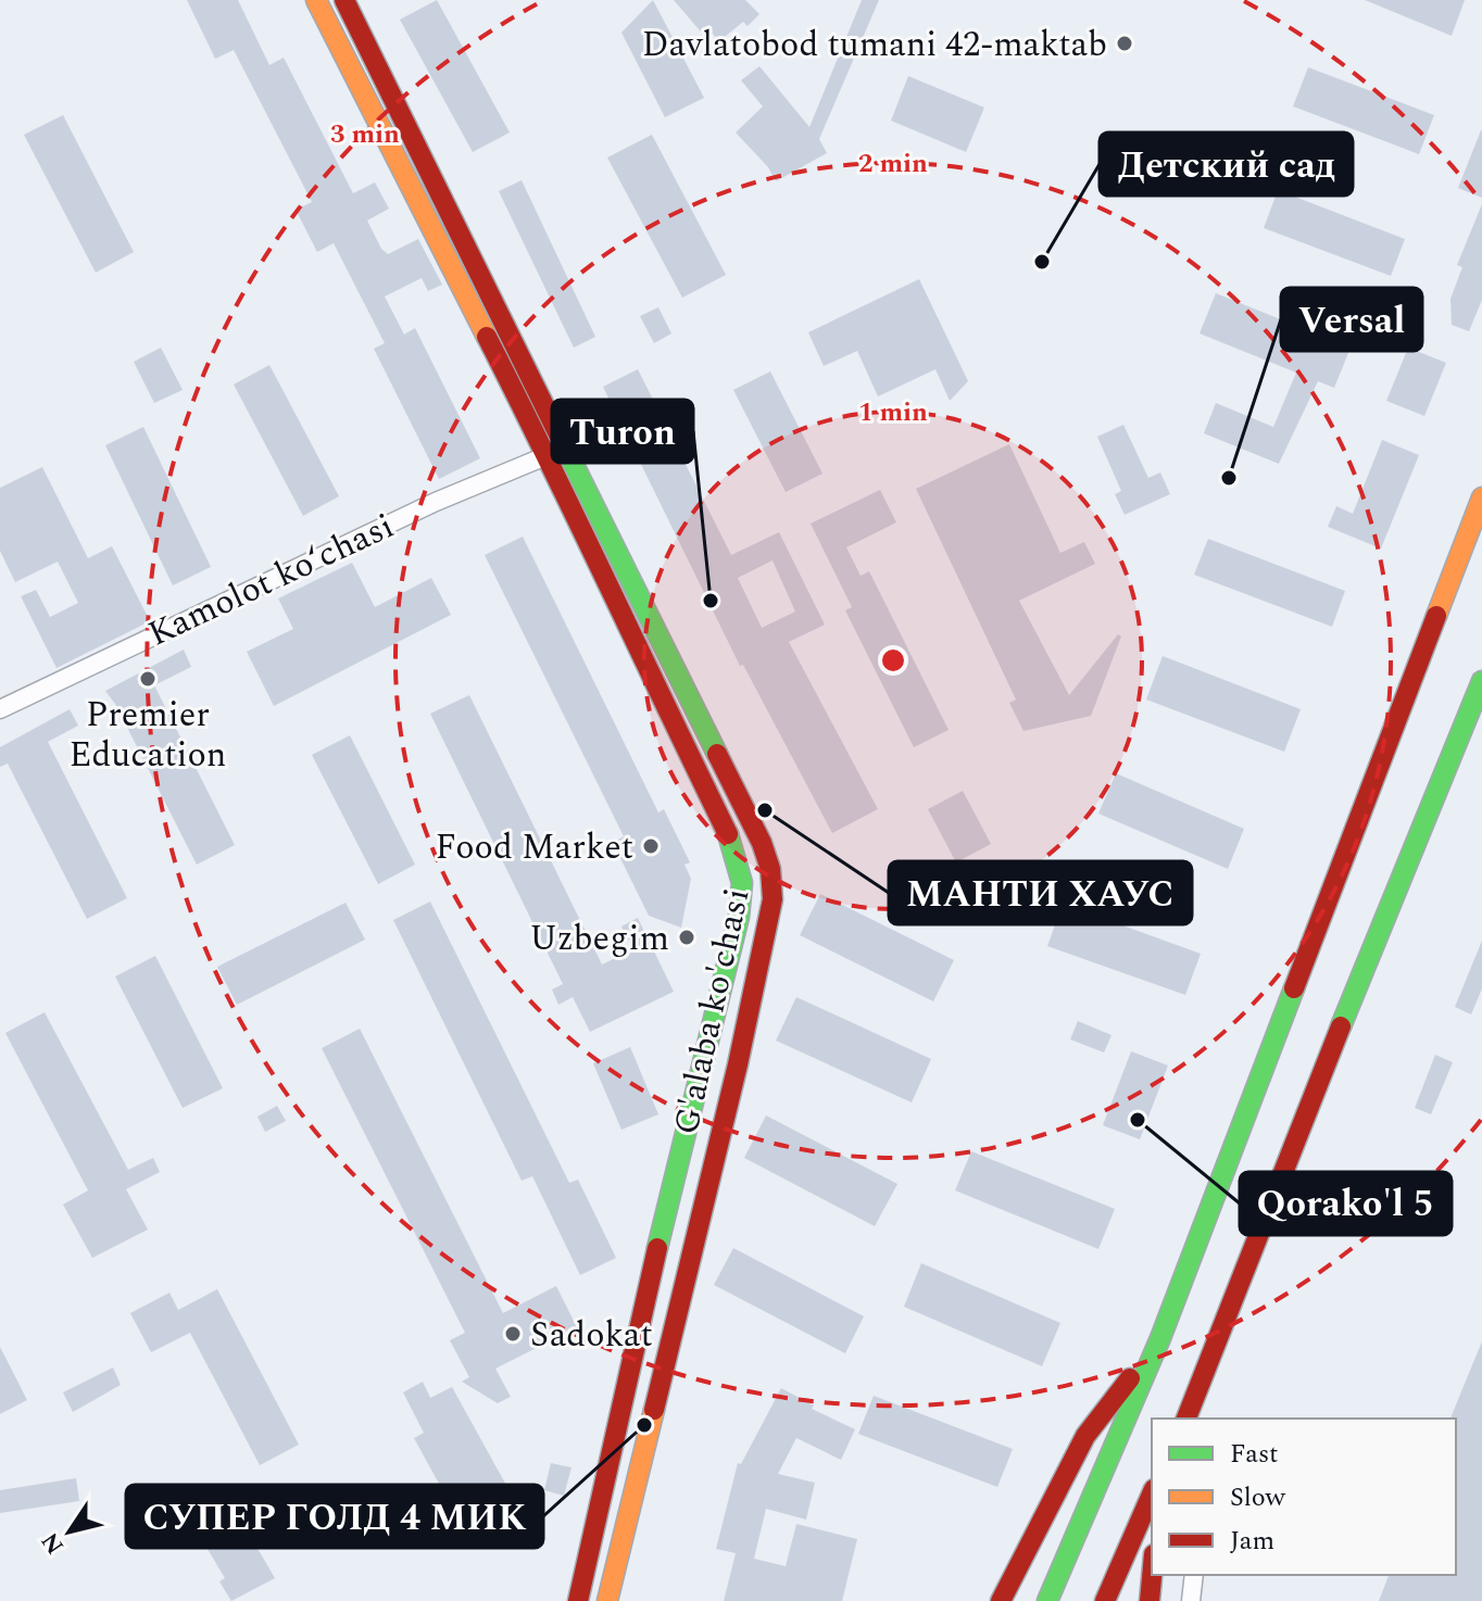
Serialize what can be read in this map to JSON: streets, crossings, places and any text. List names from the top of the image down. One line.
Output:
{"streets":{"main road":["G'alaba ko'chasi"],"street":["Kamolot koʻchasi"]},"crossings":[["Kamolot koʻchasi","G'alaba ko'chasi"]],"places":["Davlatobod tumani 42-maktab","Детский сад","Versal","Turon","Premier Education","МАНТИ ХАУС","Food Market","Uzbegim","Qorako'l 5","Sadokat","СУПЕР ГОЛД 4 МИК"],"legend":["Fast","Slow","Jam"],"north":"bottom left","rings":["3 min","2 min","1 min"]}
